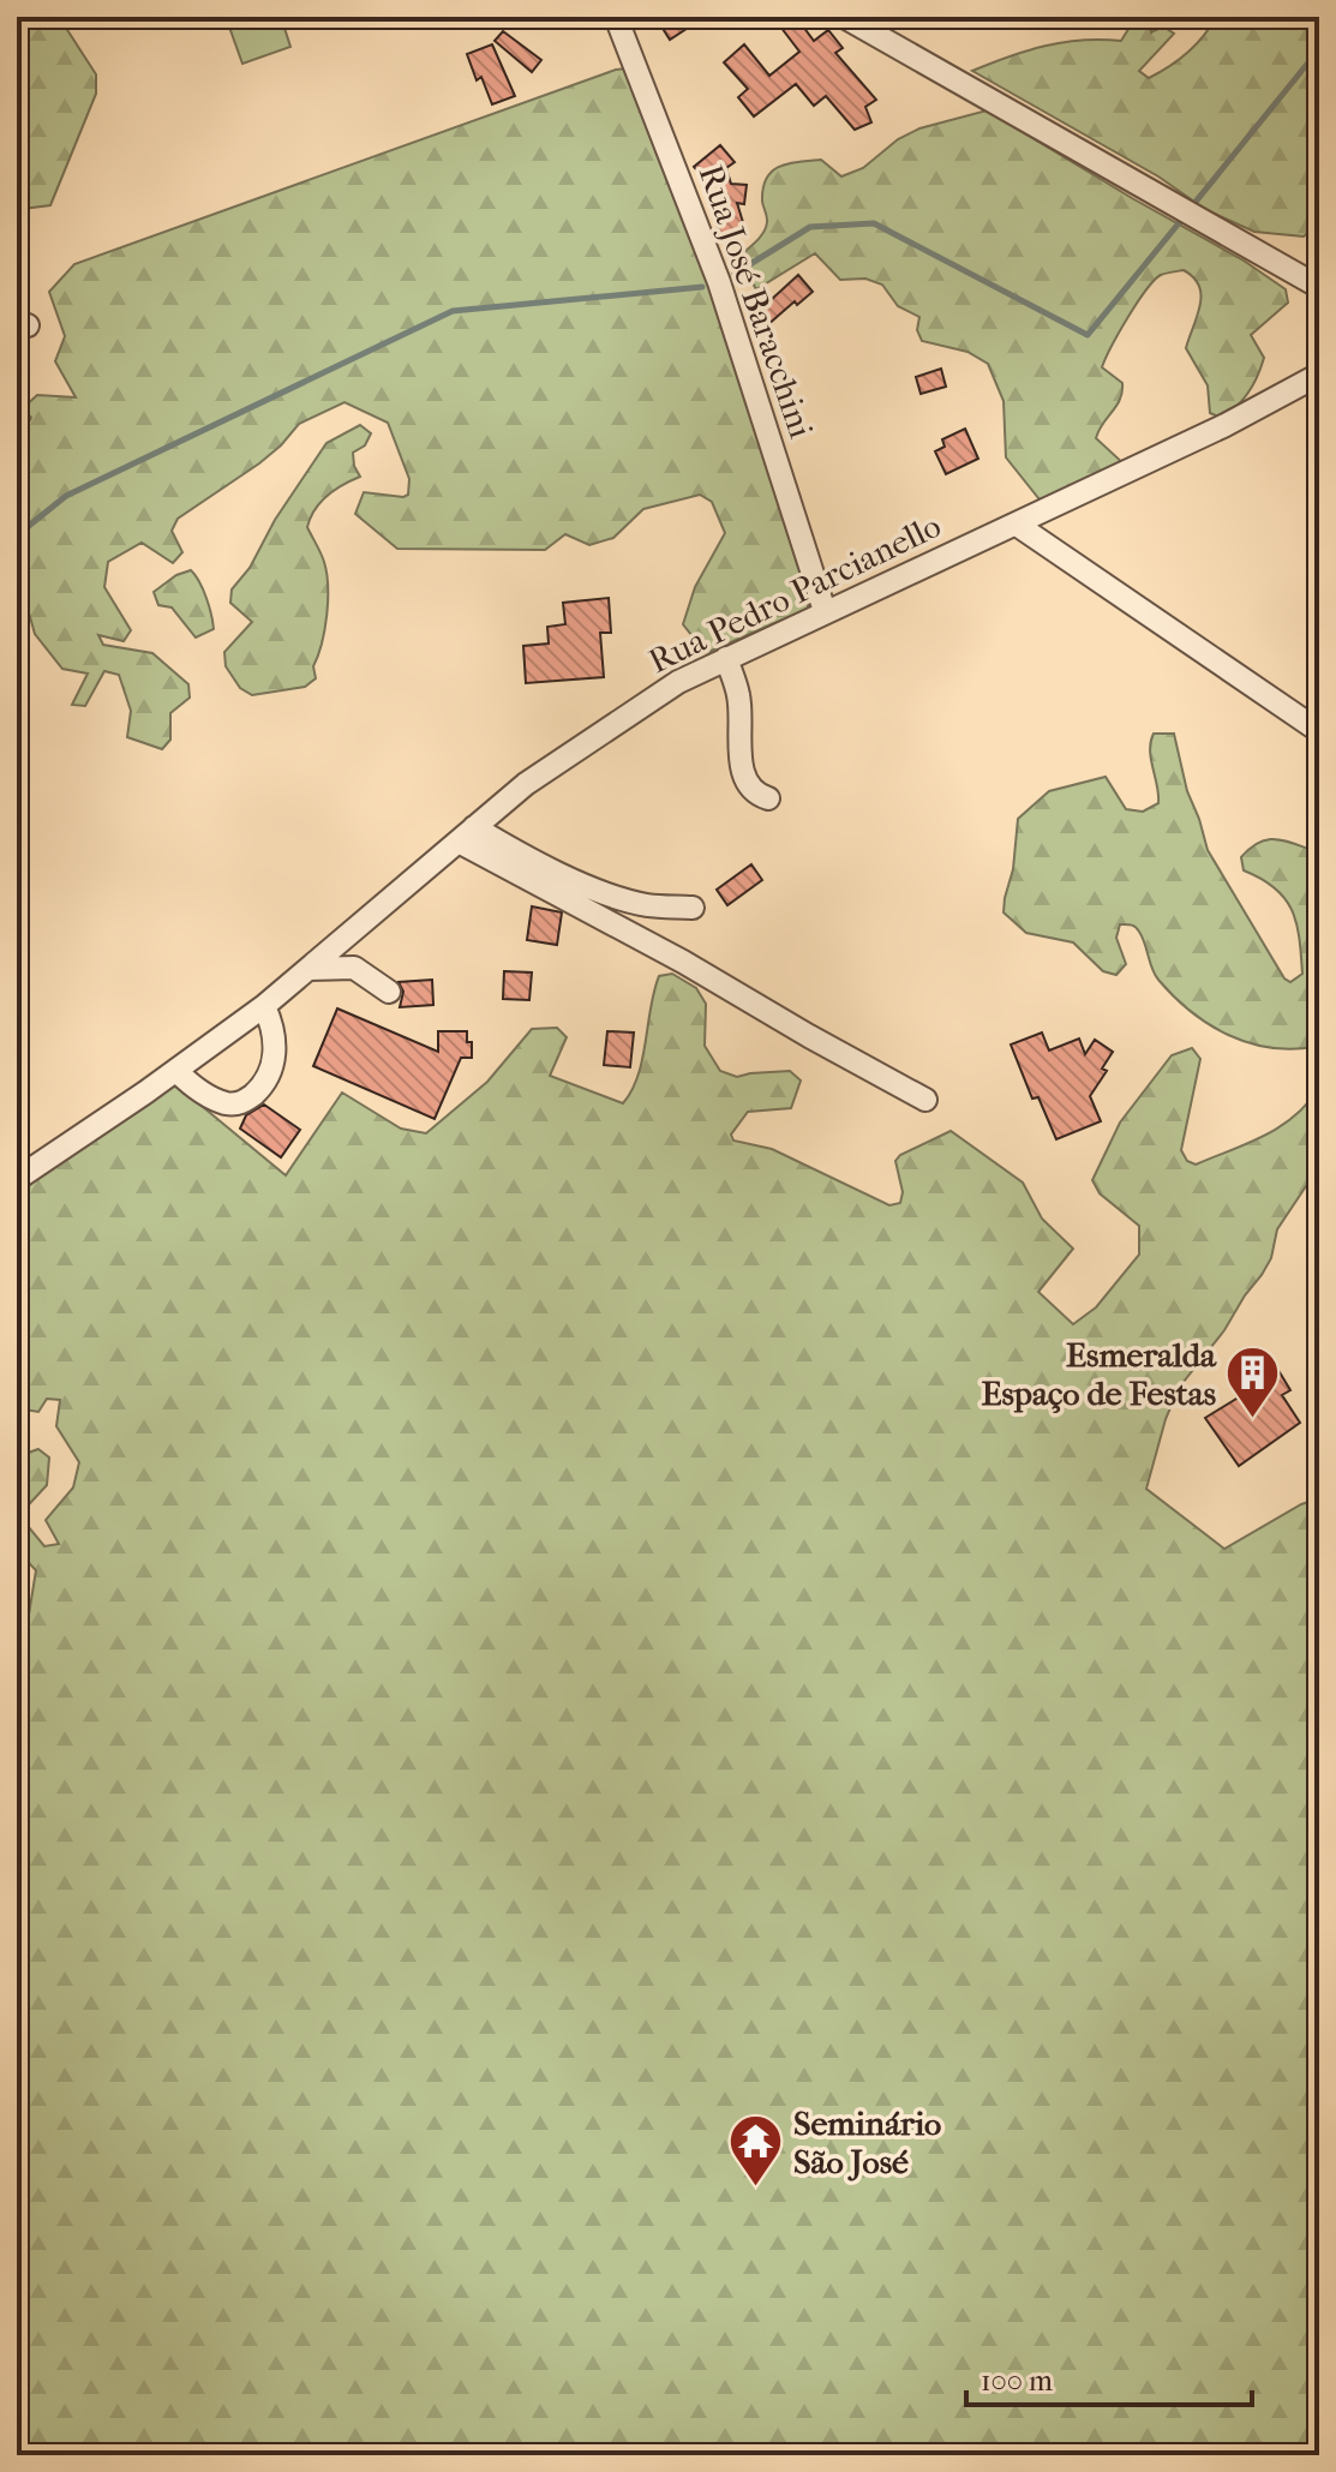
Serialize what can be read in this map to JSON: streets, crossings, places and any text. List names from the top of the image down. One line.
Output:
{"streets":{"street":["Rua José Baracchini","Rua Pedro Parcianello"]},"crossings":[["Rua José Baracchini","Rua Pedro Parcianello"]],"places":{"building":["Esmeralda Espaço de Festas"],"temple":["Seminário São José"]},"scale_bar":"100 m"}
